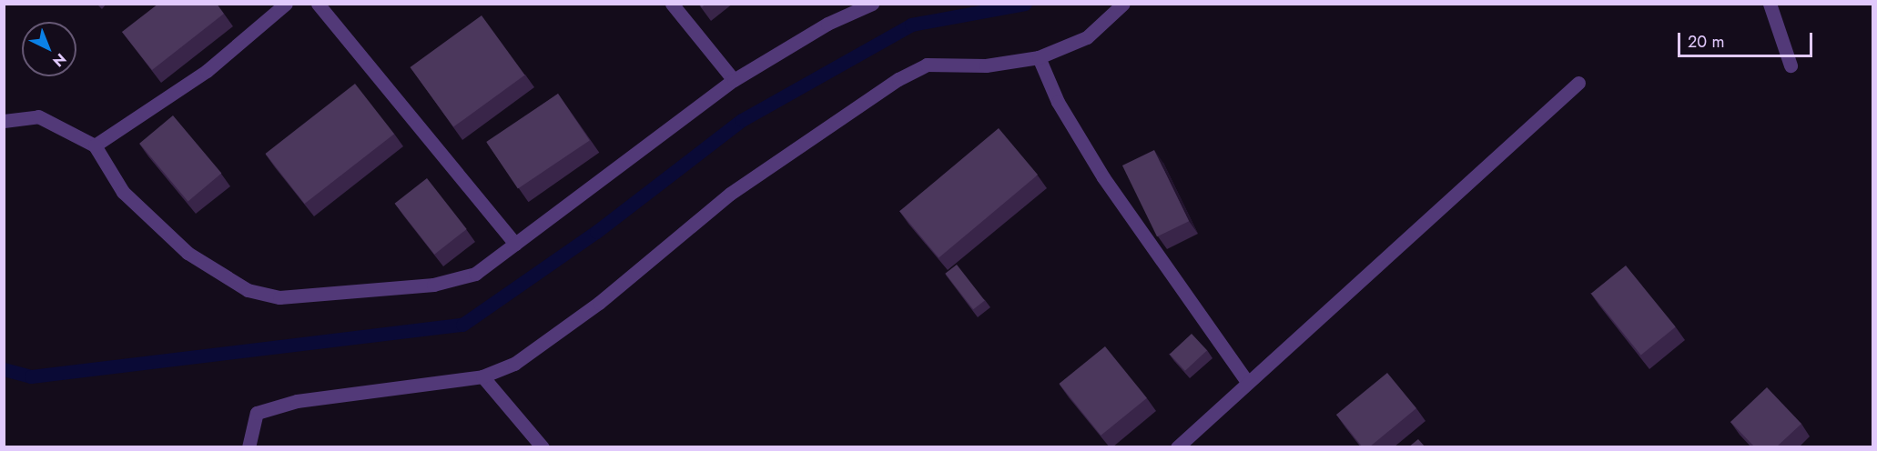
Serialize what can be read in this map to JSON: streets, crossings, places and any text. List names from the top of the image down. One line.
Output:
{"scale_bar":"20 m","north":"bottom right"}
